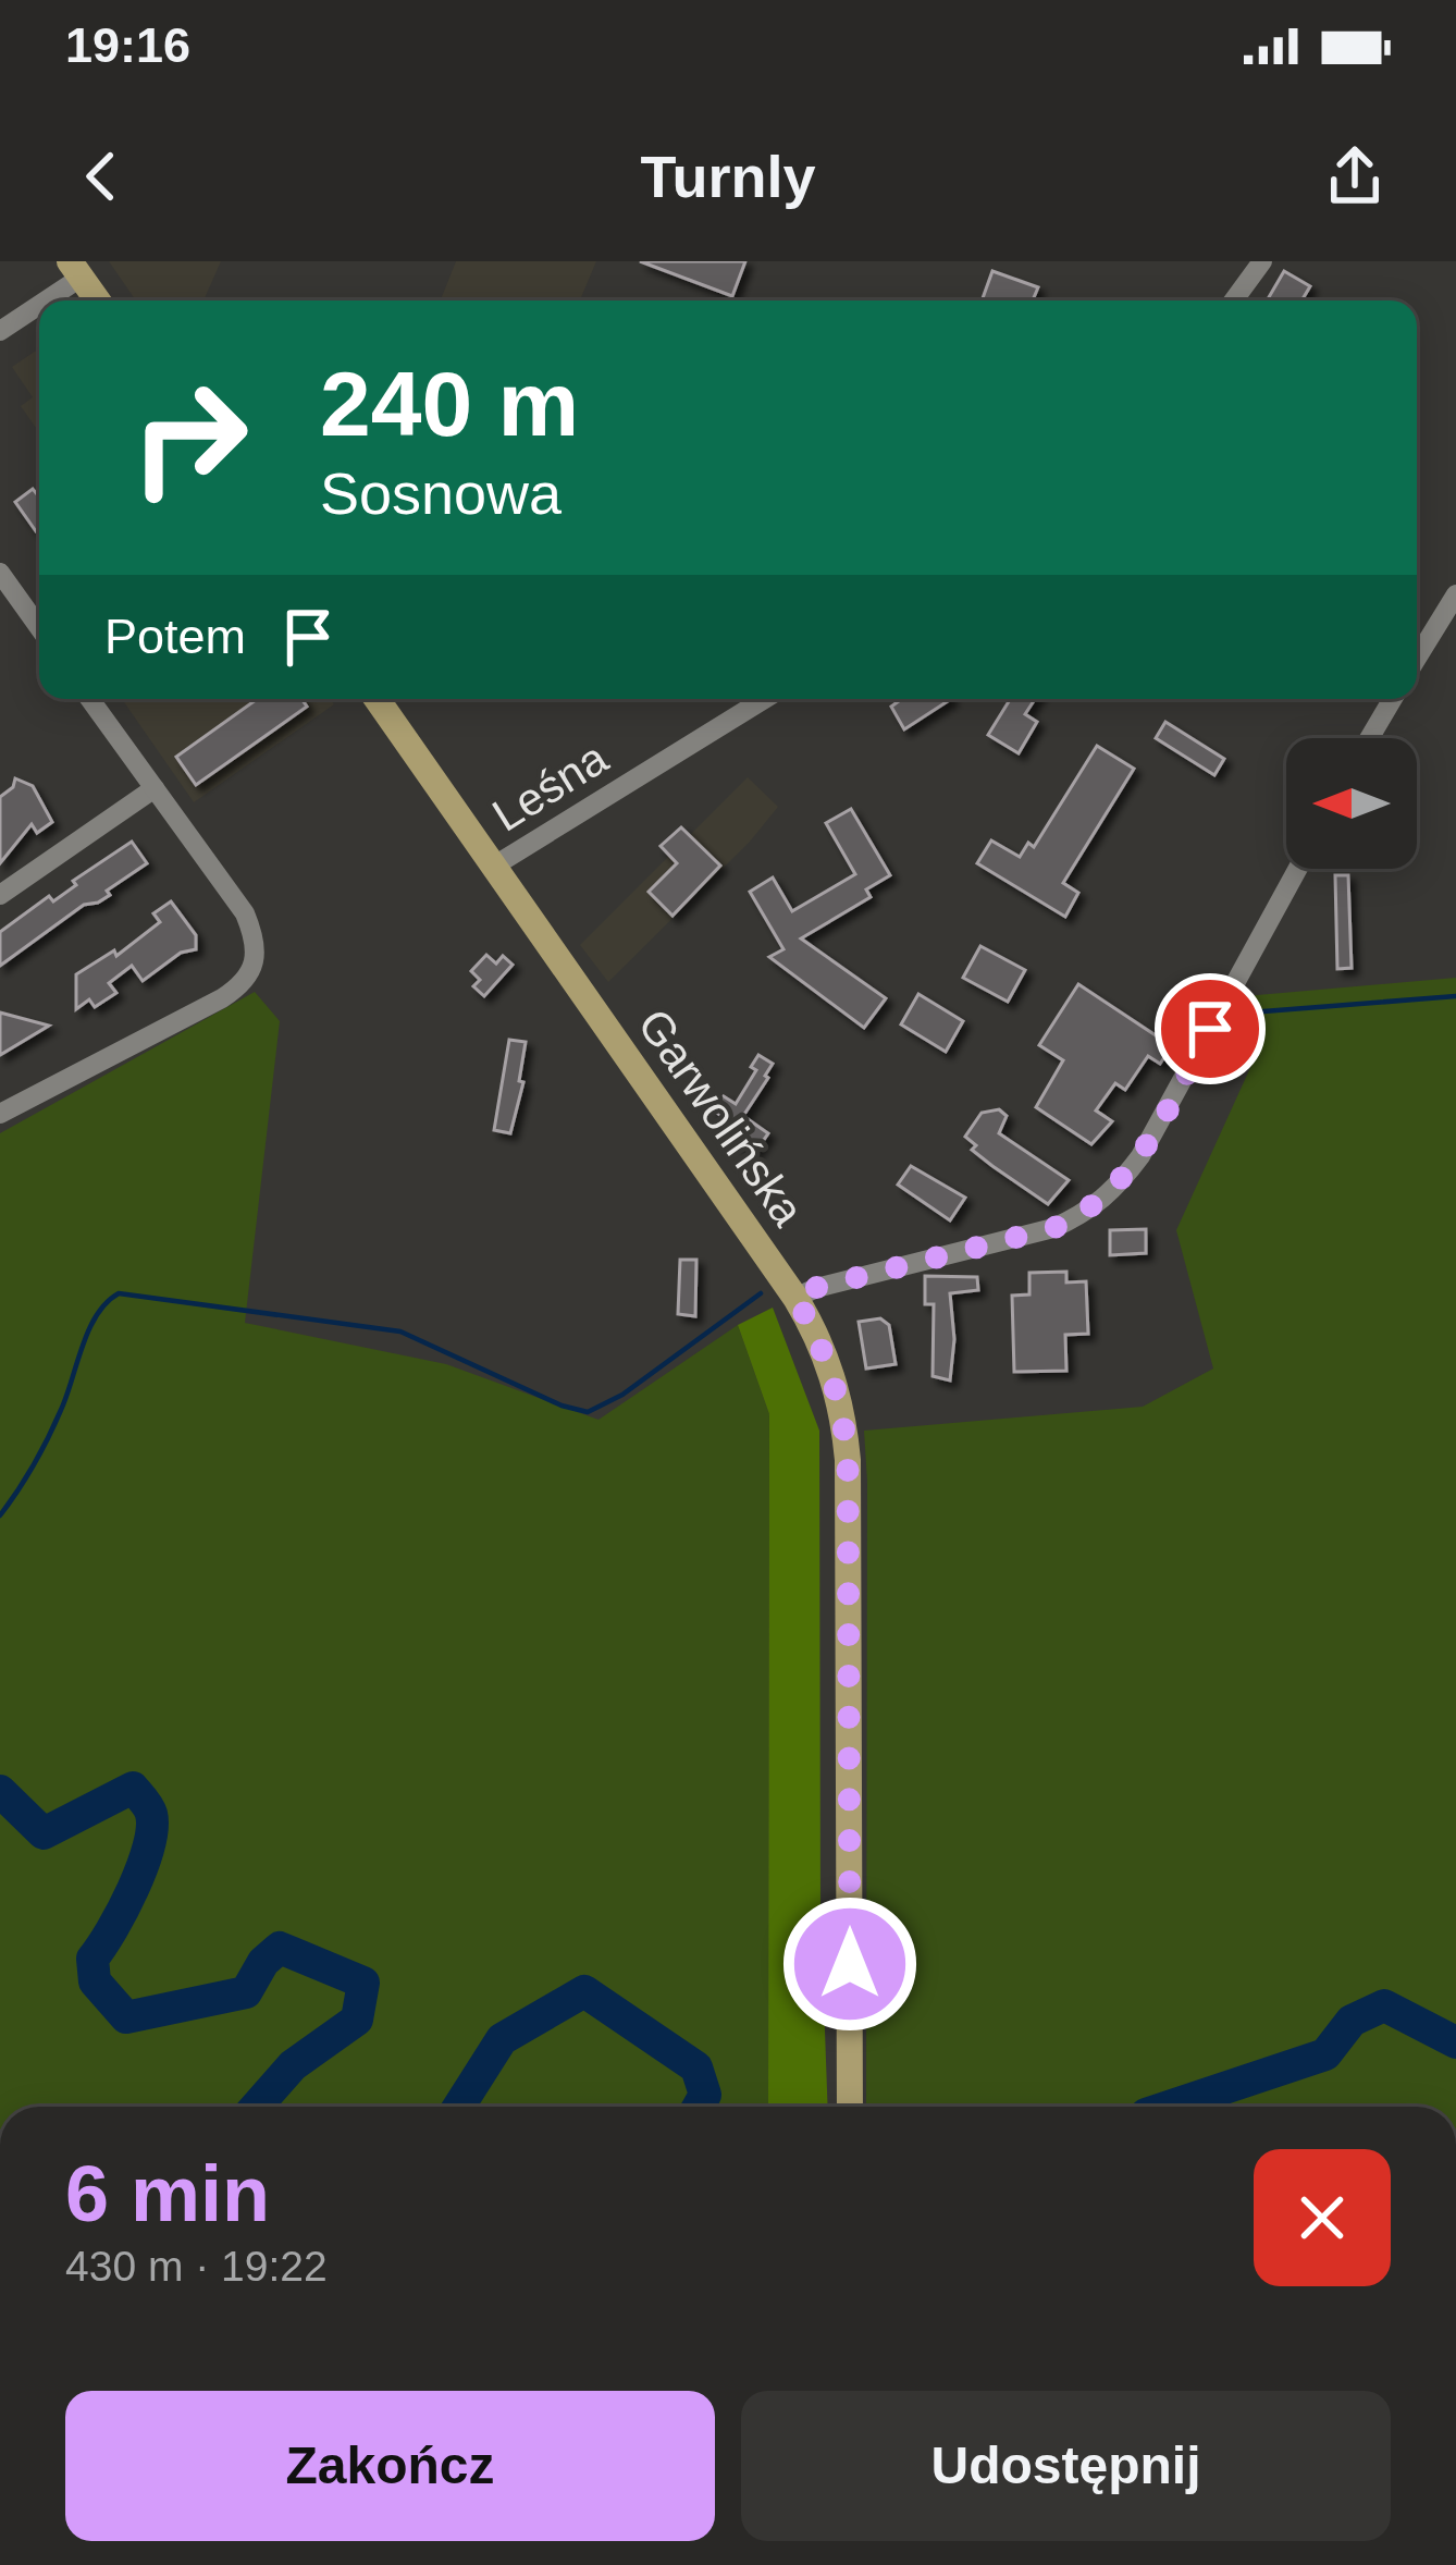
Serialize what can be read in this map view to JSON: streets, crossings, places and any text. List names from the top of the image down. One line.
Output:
{"streets":{"main road":["Garwolińska"],"street":["Leśna"]},"crossings":[["Leśna","Garwolińska"]],"north":"left","page":{"status":"19:16","header":"Turnly","turn":["240 m","Sosnowa"],"then":"Potem","heading":["6 min","430 m · 19:22"],"buttons":["Zakończ","Udostępnij"]}}
